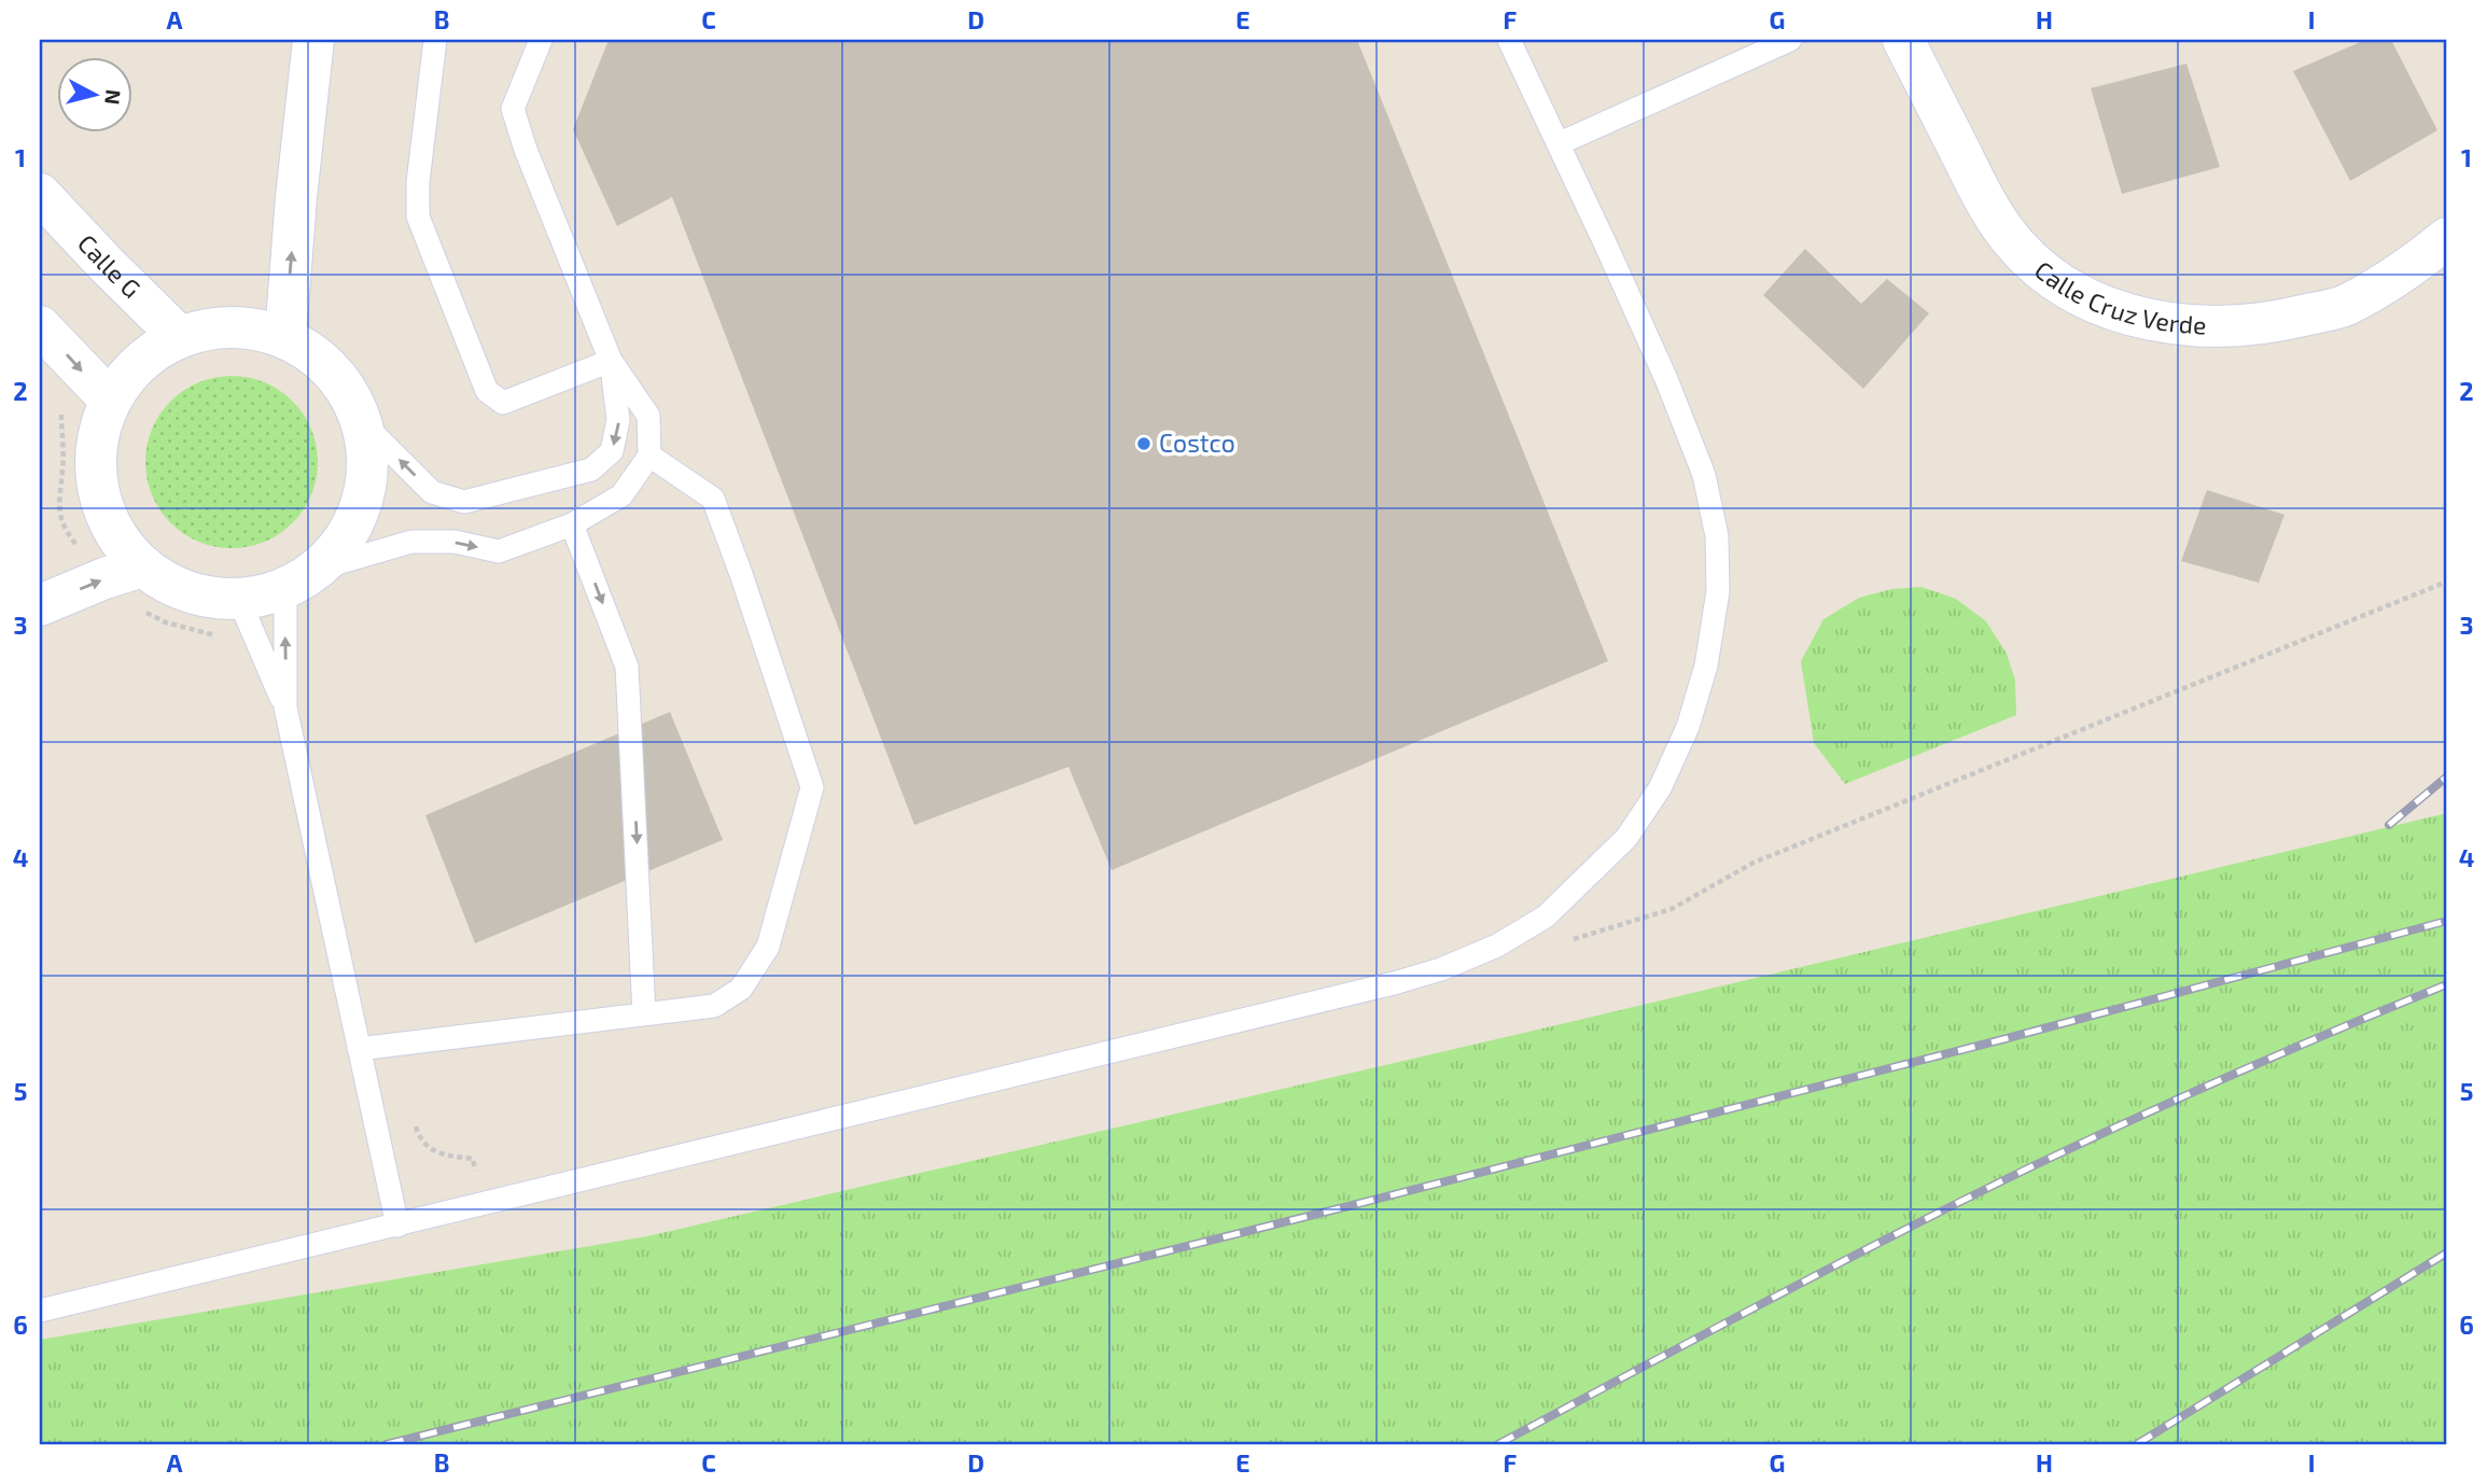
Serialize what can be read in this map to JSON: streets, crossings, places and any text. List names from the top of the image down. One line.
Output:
{"streets":{"street":["Calle G","Calle Cruz Verde"]},"places":["Costco"],"north":"right","grid":{"columns":["A","B","C","D","E","F","G","H","I"],"rows":["1","2","3","4","5","6"]}}
